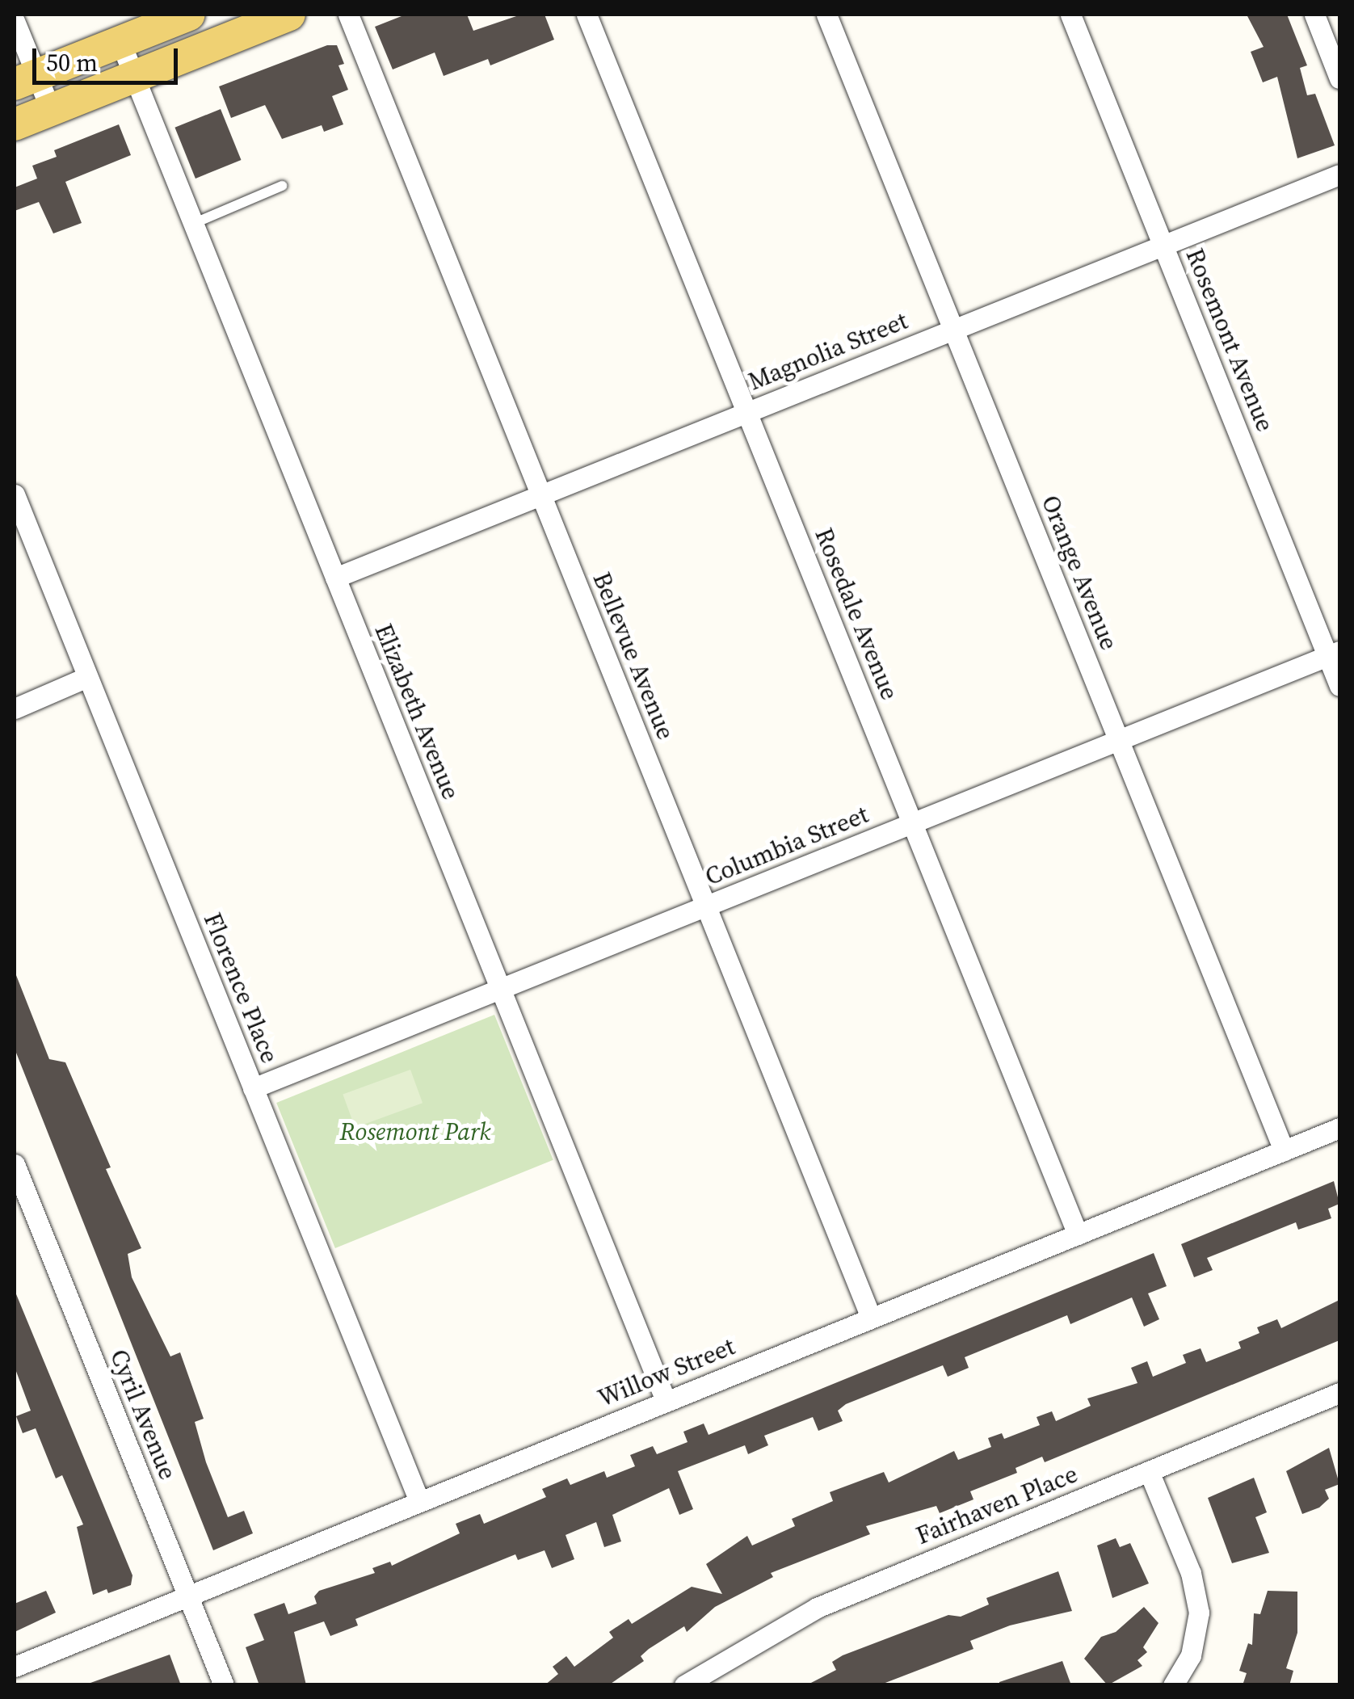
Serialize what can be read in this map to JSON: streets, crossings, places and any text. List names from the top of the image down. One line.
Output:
{"streets":{"street":["Rosemont Avenue","Magnolia Street","Orange Avenue","Rosedale Avenue","Bellevue Avenue","Elizabeth Avenue","Columbia Street","Florence Place","Willow Street","Cyril Avenue","Fairhaven Place"]},"crossings":[["Rosemont Avenue","Magnolia Street"],["Rosemont Avenue","Columbia Street"],["Magnolia Street","Orange Avenue"],["Magnolia Street","Rosedale Avenue"],["Magnolia Street","Bellevue Avenue"],["Magnolia Street","Elizabeth Avenue"],["Orange Avenue","Columbia Street"],["Orange Avenue","Willow Street"],["Rosedale Avenue","Columbia Street"],["Rosedale Avenue","Willow Street"],["Bellevue Avenue","Columbia Street"],["Bellevue Avenue","Willow Street"],["Elizabeth Avenue","Columbia Street"],["Elizabeth Avenue","Willow Street"],["Columbia Street","Florence Place"],["Florence Place","Willow Street"],["Willow Street","Cyril Avenue"]],"parks":["Rosemont Park"],"scale_bar":"50 m"}
